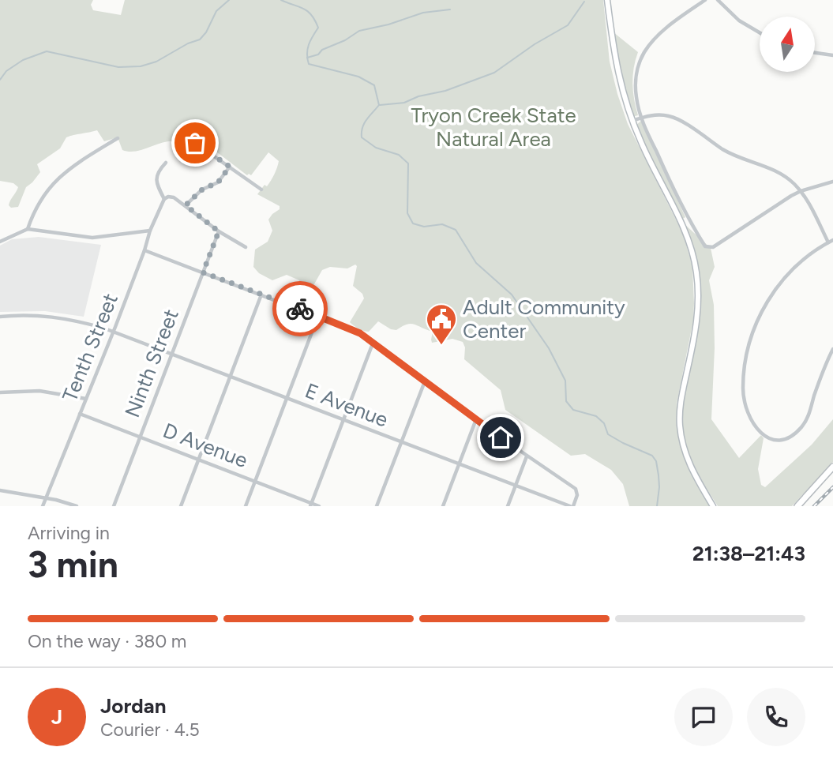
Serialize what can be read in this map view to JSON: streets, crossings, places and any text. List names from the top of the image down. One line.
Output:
{"streets":{"street":["Tenth Street","Ninth Street","E Avenue","D Avenue"]},"crossings":[["Tenth Street","E Avenue"],["Tenth Street","D Avenue"],["Ninth Street","E Avenue"],["Ninth Street","D Avenue"]],"parks":["Tryon Creek State Natural Area"],"places":{"public building":["Adult Community Center"]},"north":"top","page":{"heading":["3 min","Arriving in","21:38–21:43"],"panel":["Jordan","Courier · 4.5"],"bar":"On the way · 380 m","round":"J"}}
